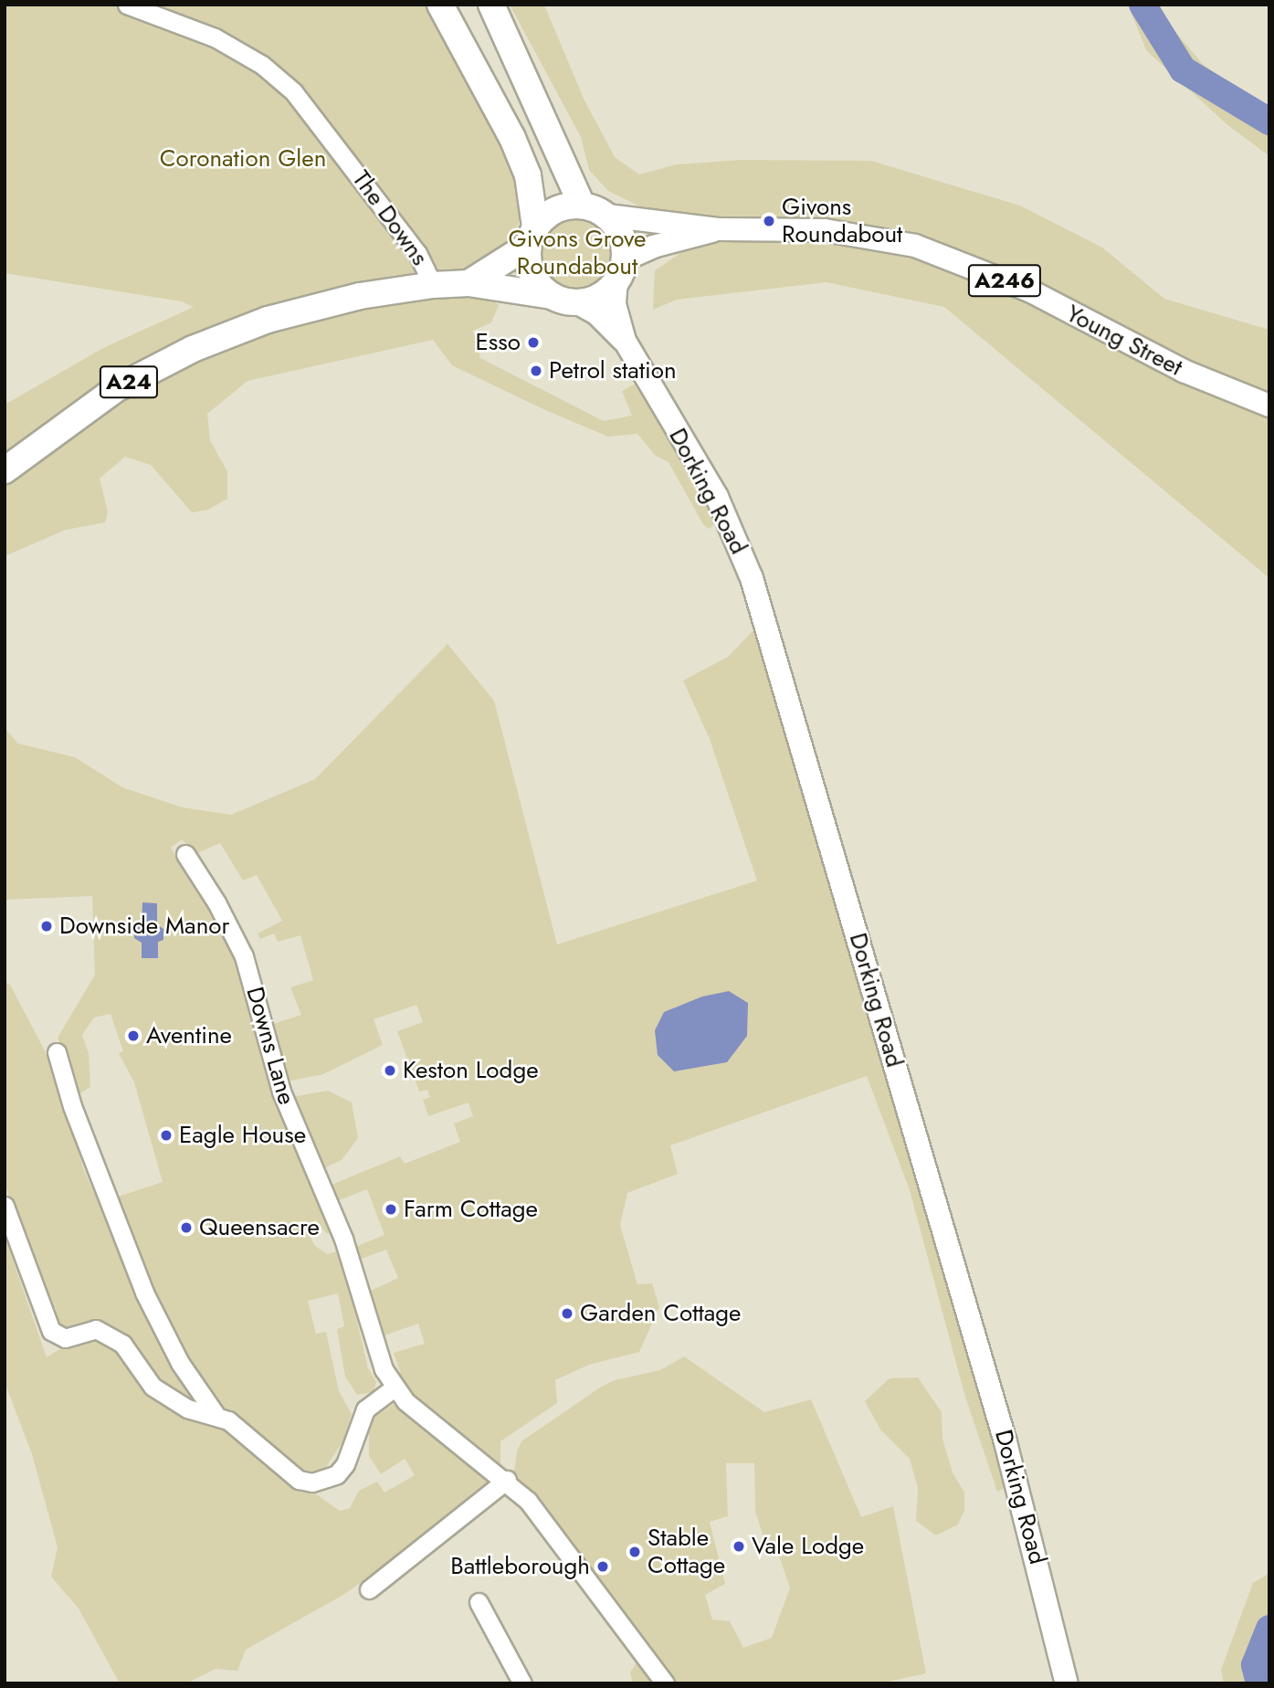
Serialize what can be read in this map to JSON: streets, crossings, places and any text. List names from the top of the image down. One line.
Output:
{"streets":{"highway":["A24"],"main road":["A246","Young Street","Dorking Road"],"street":["The Downs","Downs Lane"]},"crossings":[["The Downs","A24"],["Young Street","A24"],["Young Street","Dorking Road"],["A24","Dorking Road"]],"parks":["Coronation Glen","Givons Grove Roundabout"],"places":["Givons Roundabout","Esso","Petrol station","Downside Manor","Aventine","Keston Lodge","Eagle House","Farm Cottage","Queensacre","Garden Cottage","Vale Lodge","Stable Cottage","Battleborough"]}
